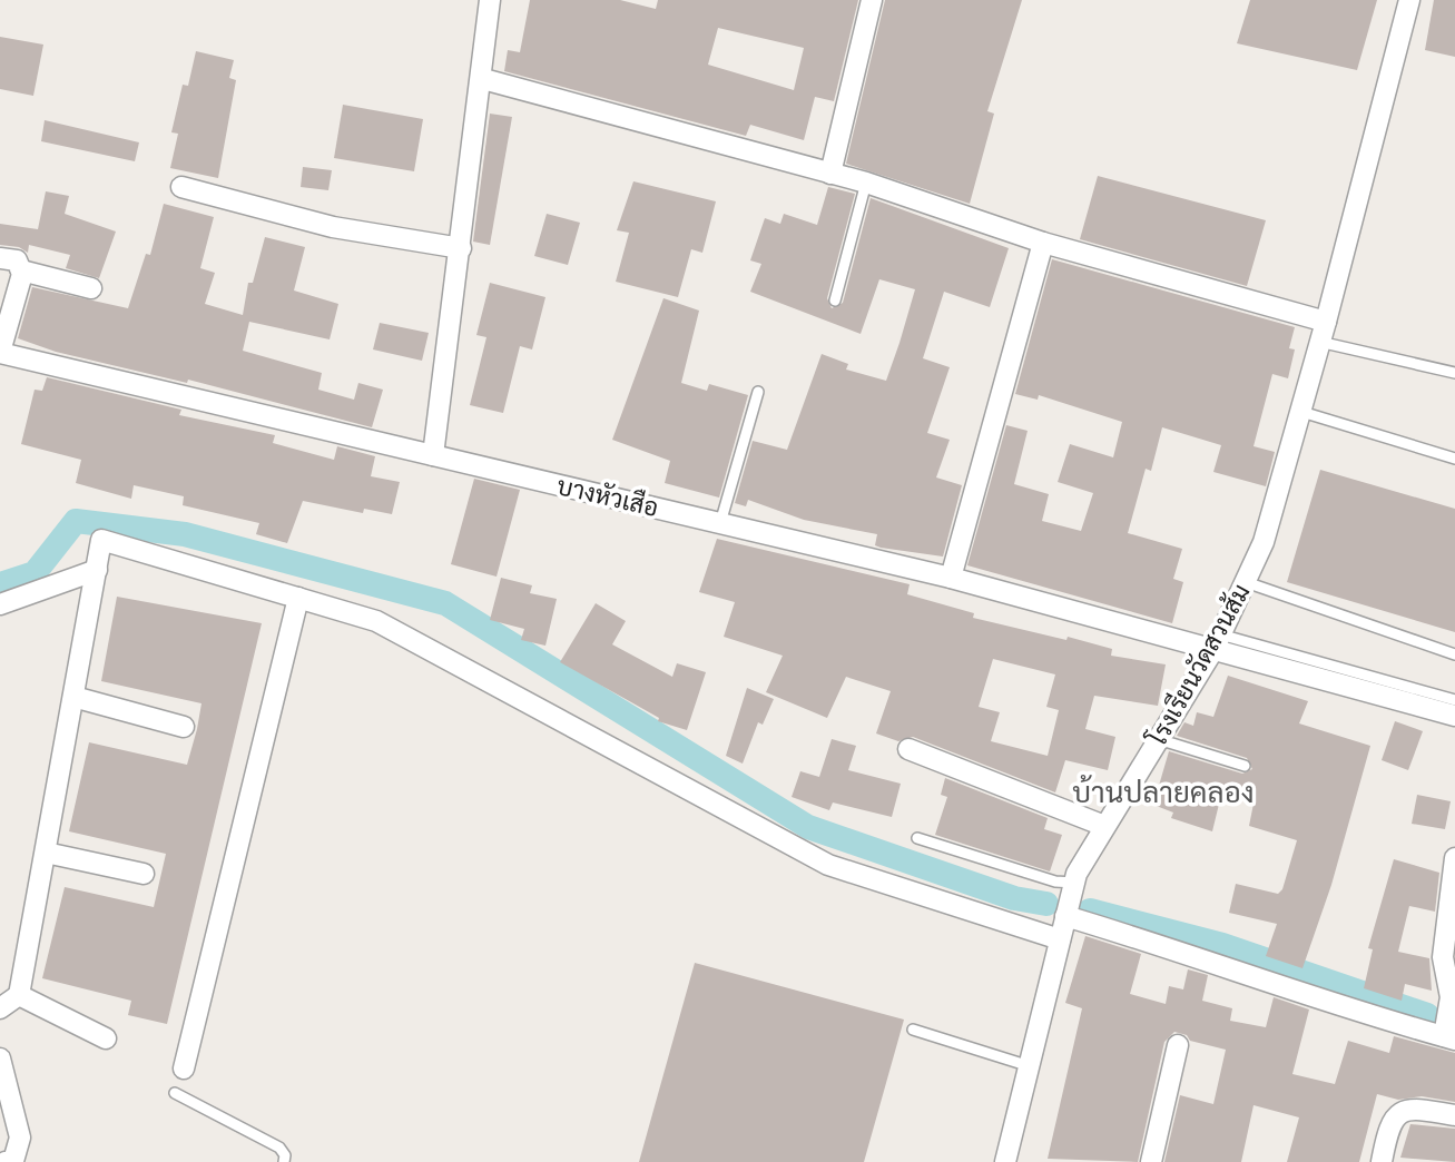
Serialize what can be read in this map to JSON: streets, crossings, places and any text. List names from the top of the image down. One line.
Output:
{"streets":{"street":["บางหัวเสือ","โรงเรียนวัดสวนส้ม"]},"crossings":[["บางหัวเสือ","โรงเรียนวัดสวนส้ม"]],"districts":["บ้านปลายคลอง"]}
